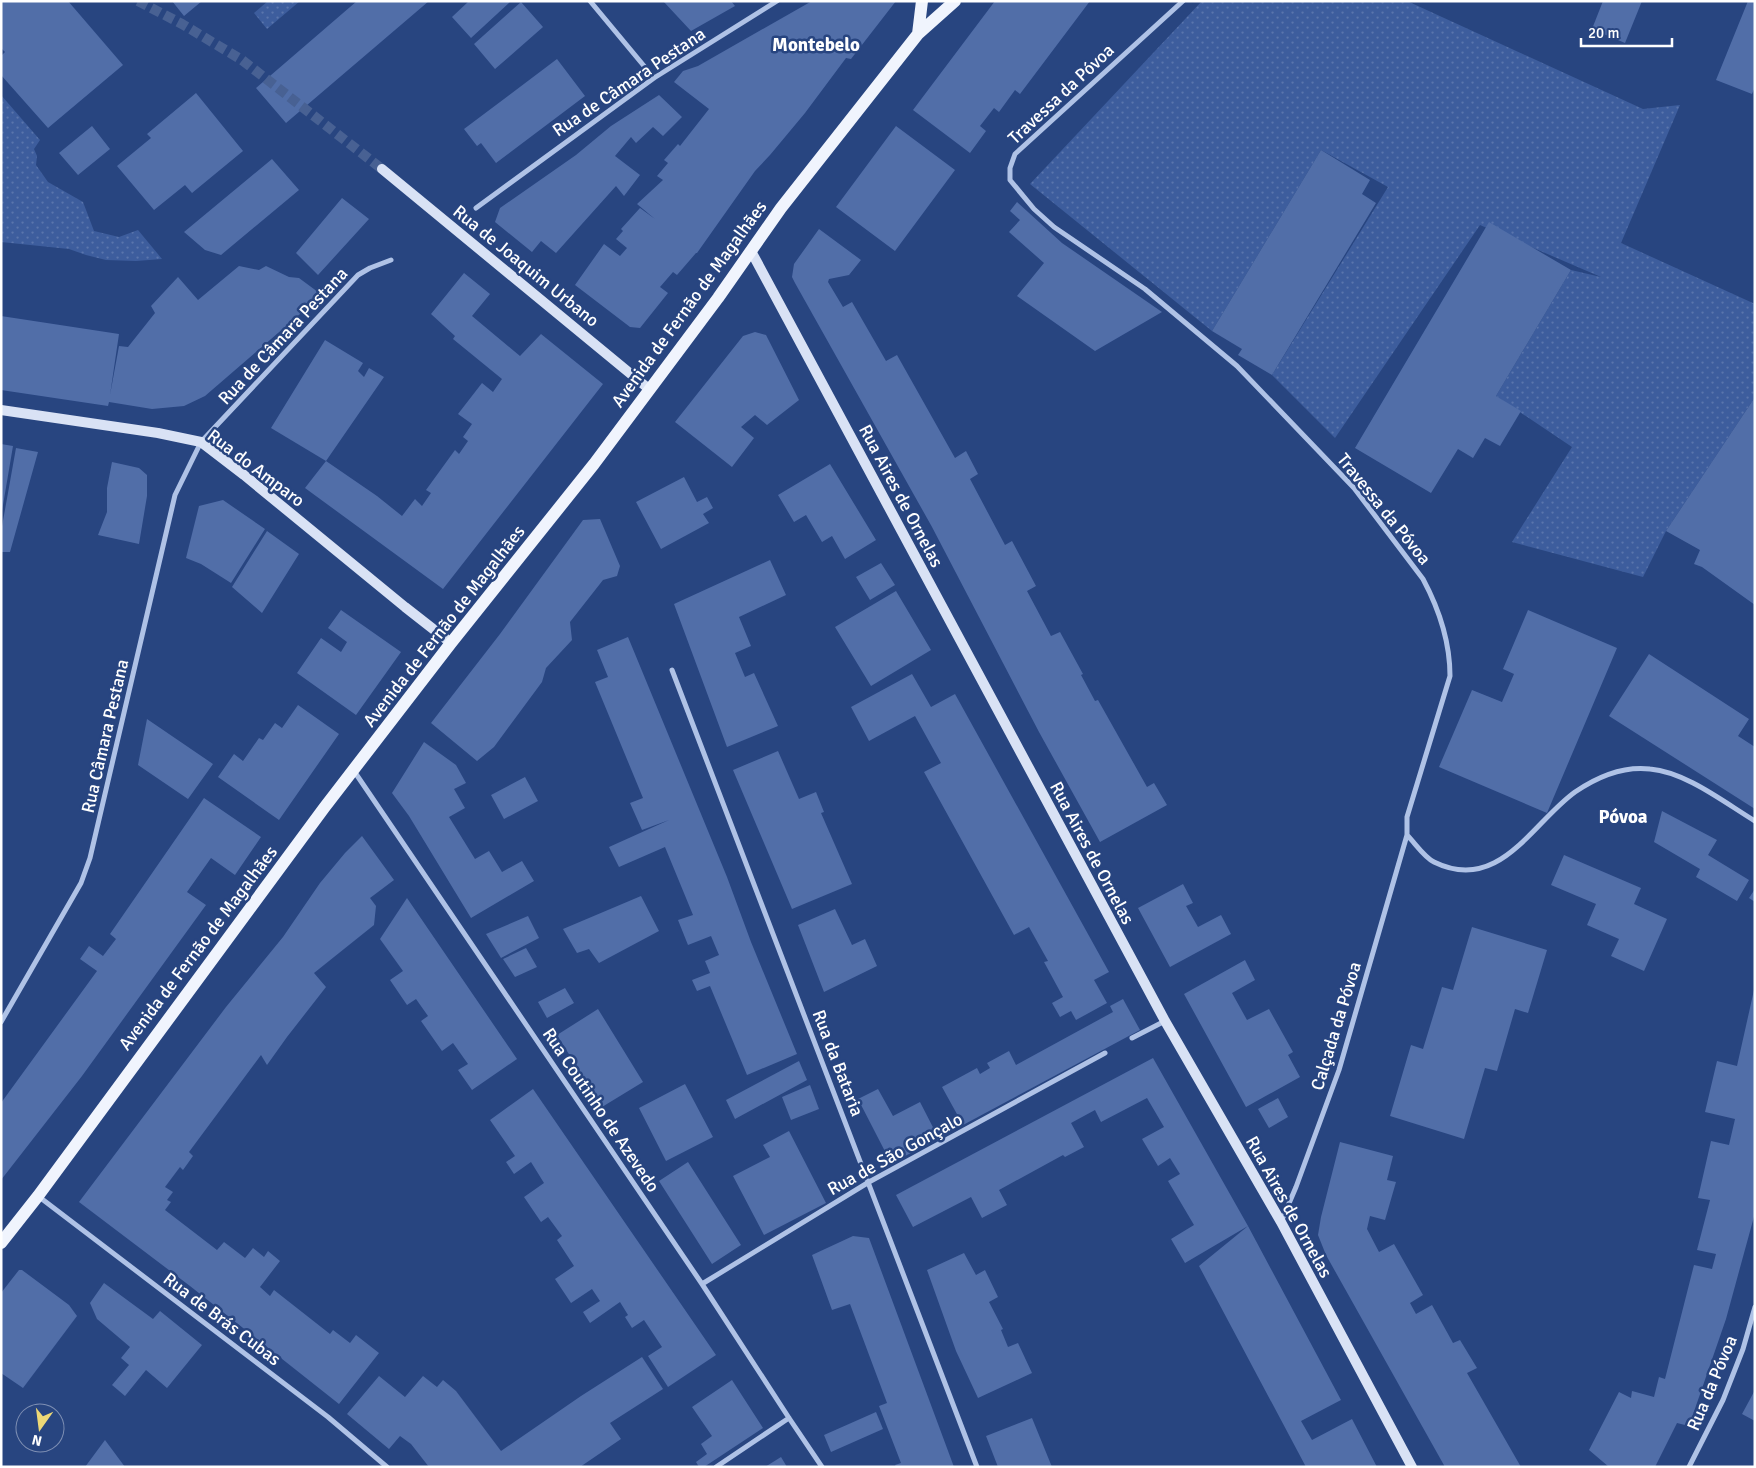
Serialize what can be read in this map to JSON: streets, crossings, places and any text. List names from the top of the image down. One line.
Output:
{"streets":{"main road":["Avenida de Fernão de Magalhães"],"street":["Rua de Câmara Pestana","Travessa da Póvoa","Rua de Joaquim Urbano","Rua do Amparo","Rua Aires de Ornelas","Rua Câmara Pestana","Calçada da Póvoa","Rua da Bataria","Rua Coutinho de Azevedo","Rua de São Gonçalo","Rua de Brás Cubas","Rua da Póvoa"]},"crossings":[["Rua de Câmara Pestana","Rua do Amparo"],["Rua de Câmara Pestana","Rua Câmara Pestana"],["Travessa da Póvoa","Calçada da Póvoa"],["Rua de Joaquim Urbano","Avenida de Fernão de Magalhães"],["Avenida de Fernão de Magalhães","Rua do Amparo"],["Avenida de Fernão de Magalhães","Rua Aires de Ornelas"],["Avenida de Fernão de Magalhães","Rua Coutinho de Azevedo"],["Avenida de Fernão de Magalhães","Rua de Brás Cubas"],["Rua do Amparo","Rua Câmara Pestana"],["Rua Aires de Ornelas","Calçada da Póvoa"],["Rua da Bataria","Rua de São Gonçalo"],["Rua Coutinho de Azevedo","Rua de São Gonçalo"]],"districts":["Montebelo","Póvoa"],"scale_bar":"20 m","north":"bottom"}
